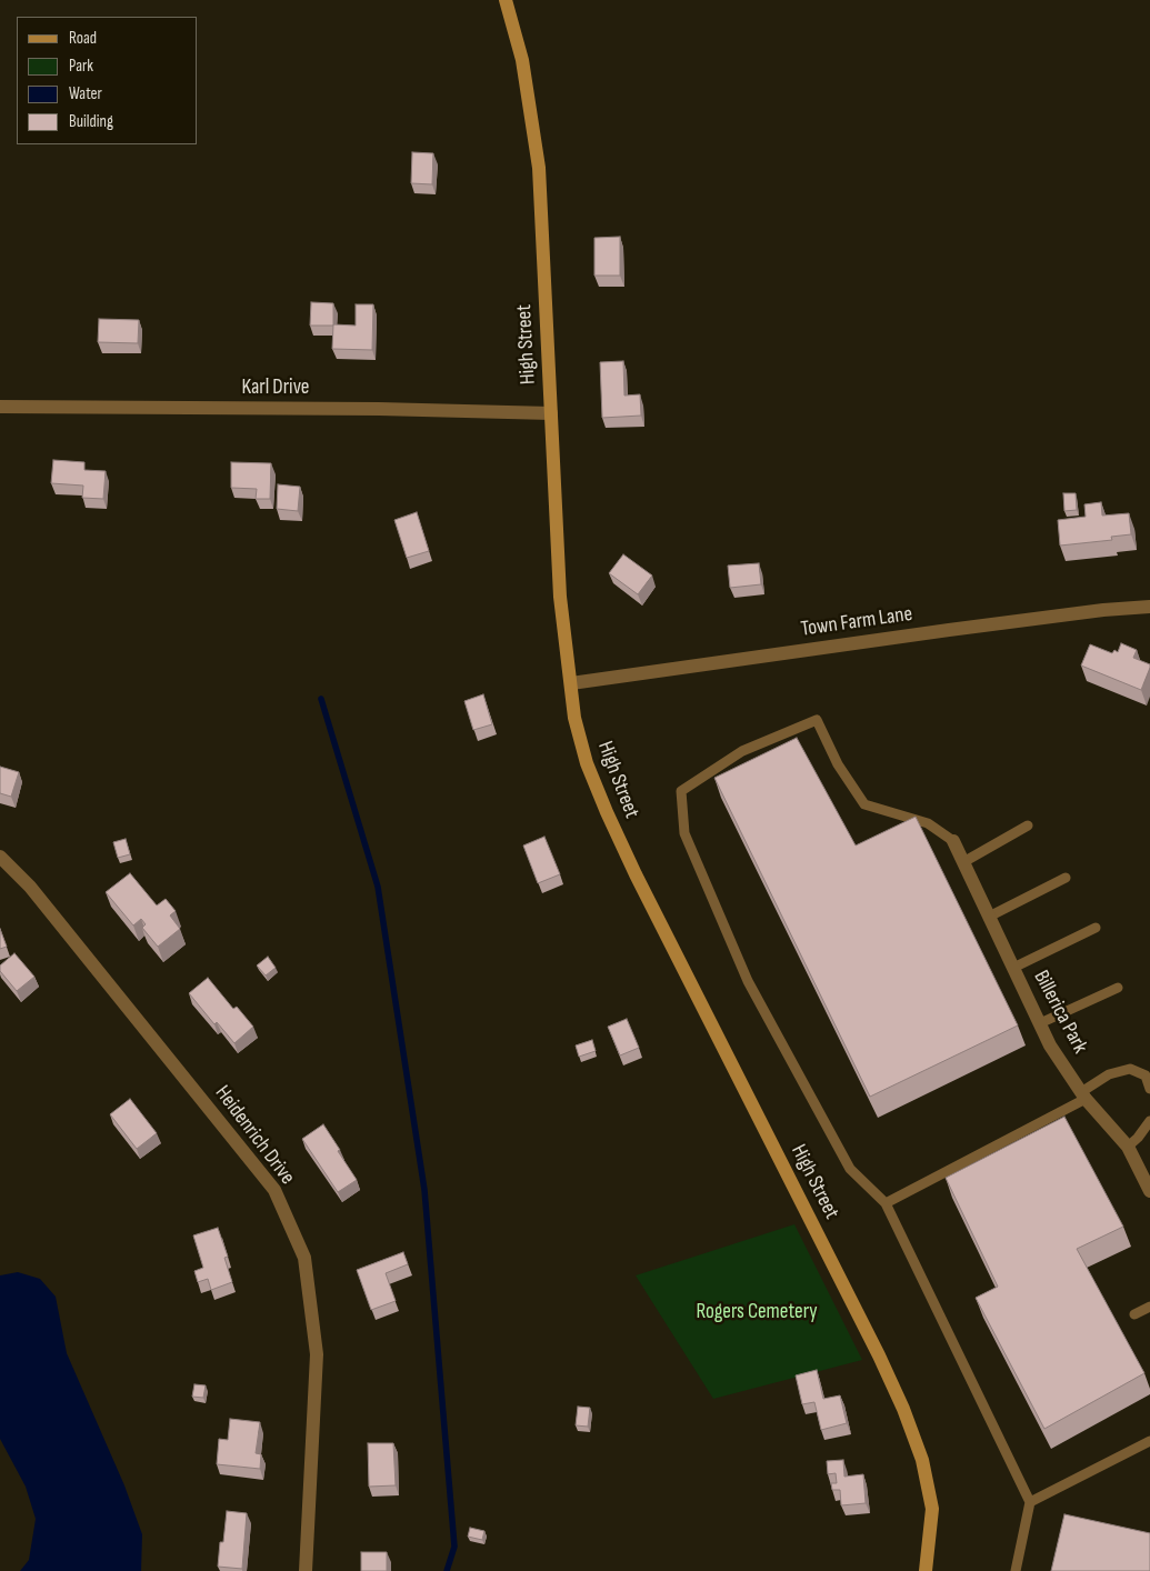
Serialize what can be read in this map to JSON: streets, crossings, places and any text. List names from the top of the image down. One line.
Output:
{"streets":{"main road":["High Street"],"street":["Karl Drive","Town Farm Lane","Billerica Park","Heidenrich Drive"]},"crossings":[["High Street","Karl Drive"],["High Street","Town Farm Lane"]],"parks":["Rogers Cemetery"],"legend":["Road","Park","Water","Building"]}
